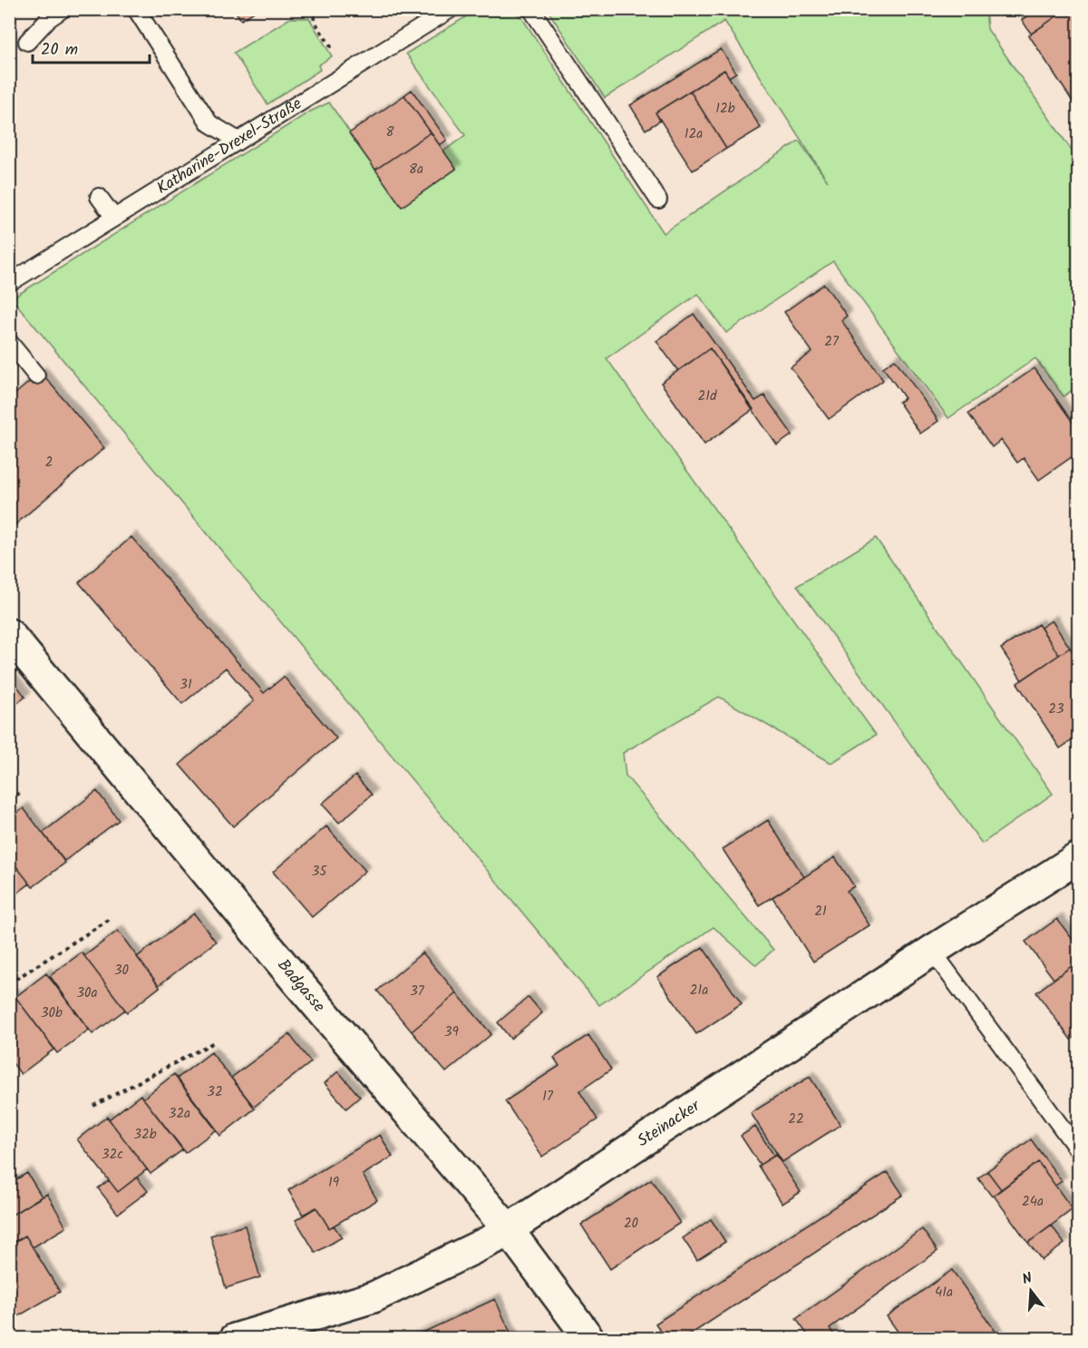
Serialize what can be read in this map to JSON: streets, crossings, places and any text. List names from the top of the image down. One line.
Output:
{"streets":{"street":["Badgasse","Steinacker"],"lane":["Katharine-Drexel-Straße"]},"crossings":[["Badgasse","Steinacker"]],"house_numbers":["12b","8","12a","8a","27","21d","2","31","23","35","21","30","21a","37","30a","30b","39","32","17","32a","22","32b","32c","19","24a","20","41a"],"scale_bar":"20 m","north":"top"}
